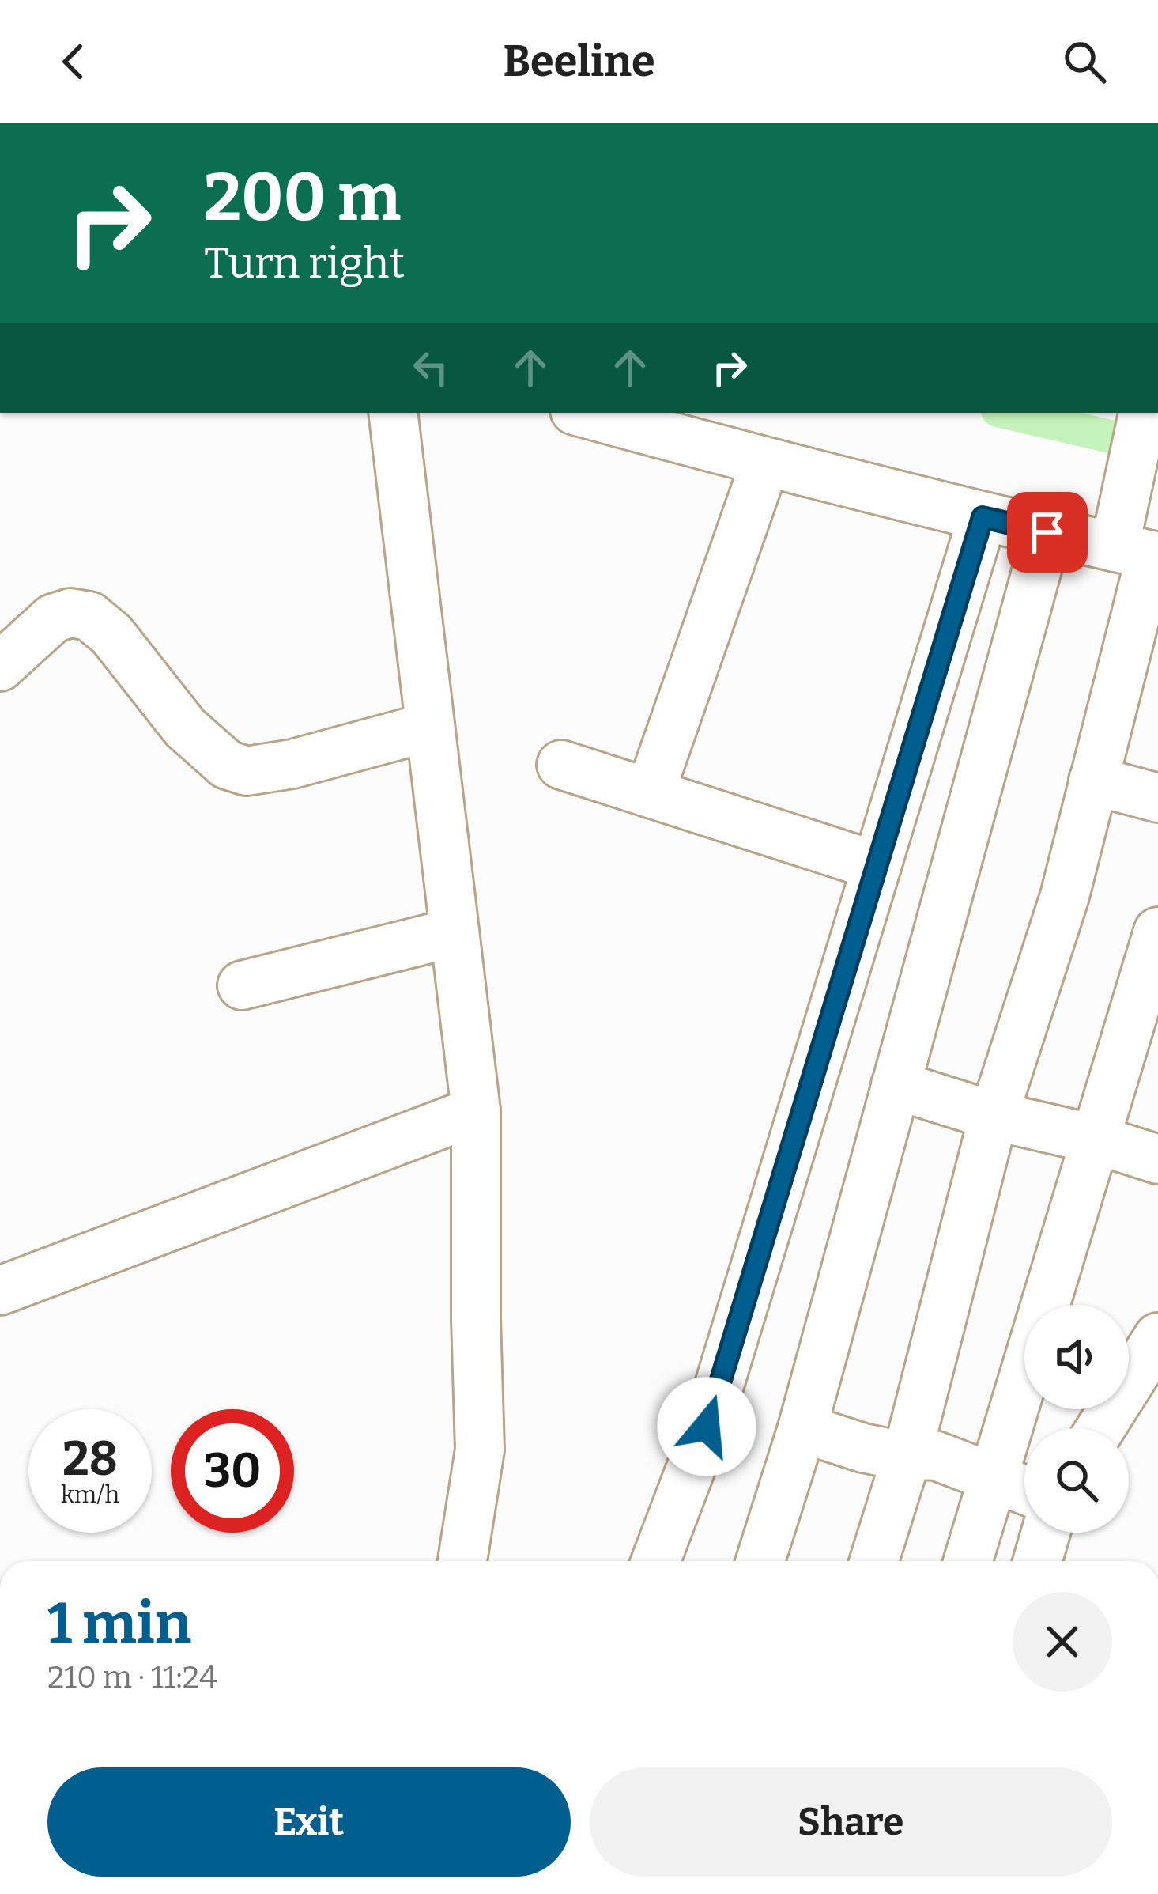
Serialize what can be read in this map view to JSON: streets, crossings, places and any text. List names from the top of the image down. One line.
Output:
{"page":{"header":"Beeline","turn":["200 m","Turn right"],"speed":"28 km/h","limit":"30","heading":["1 min","210 m · 11:24"],"buttons":["Exit","Share"]}}
